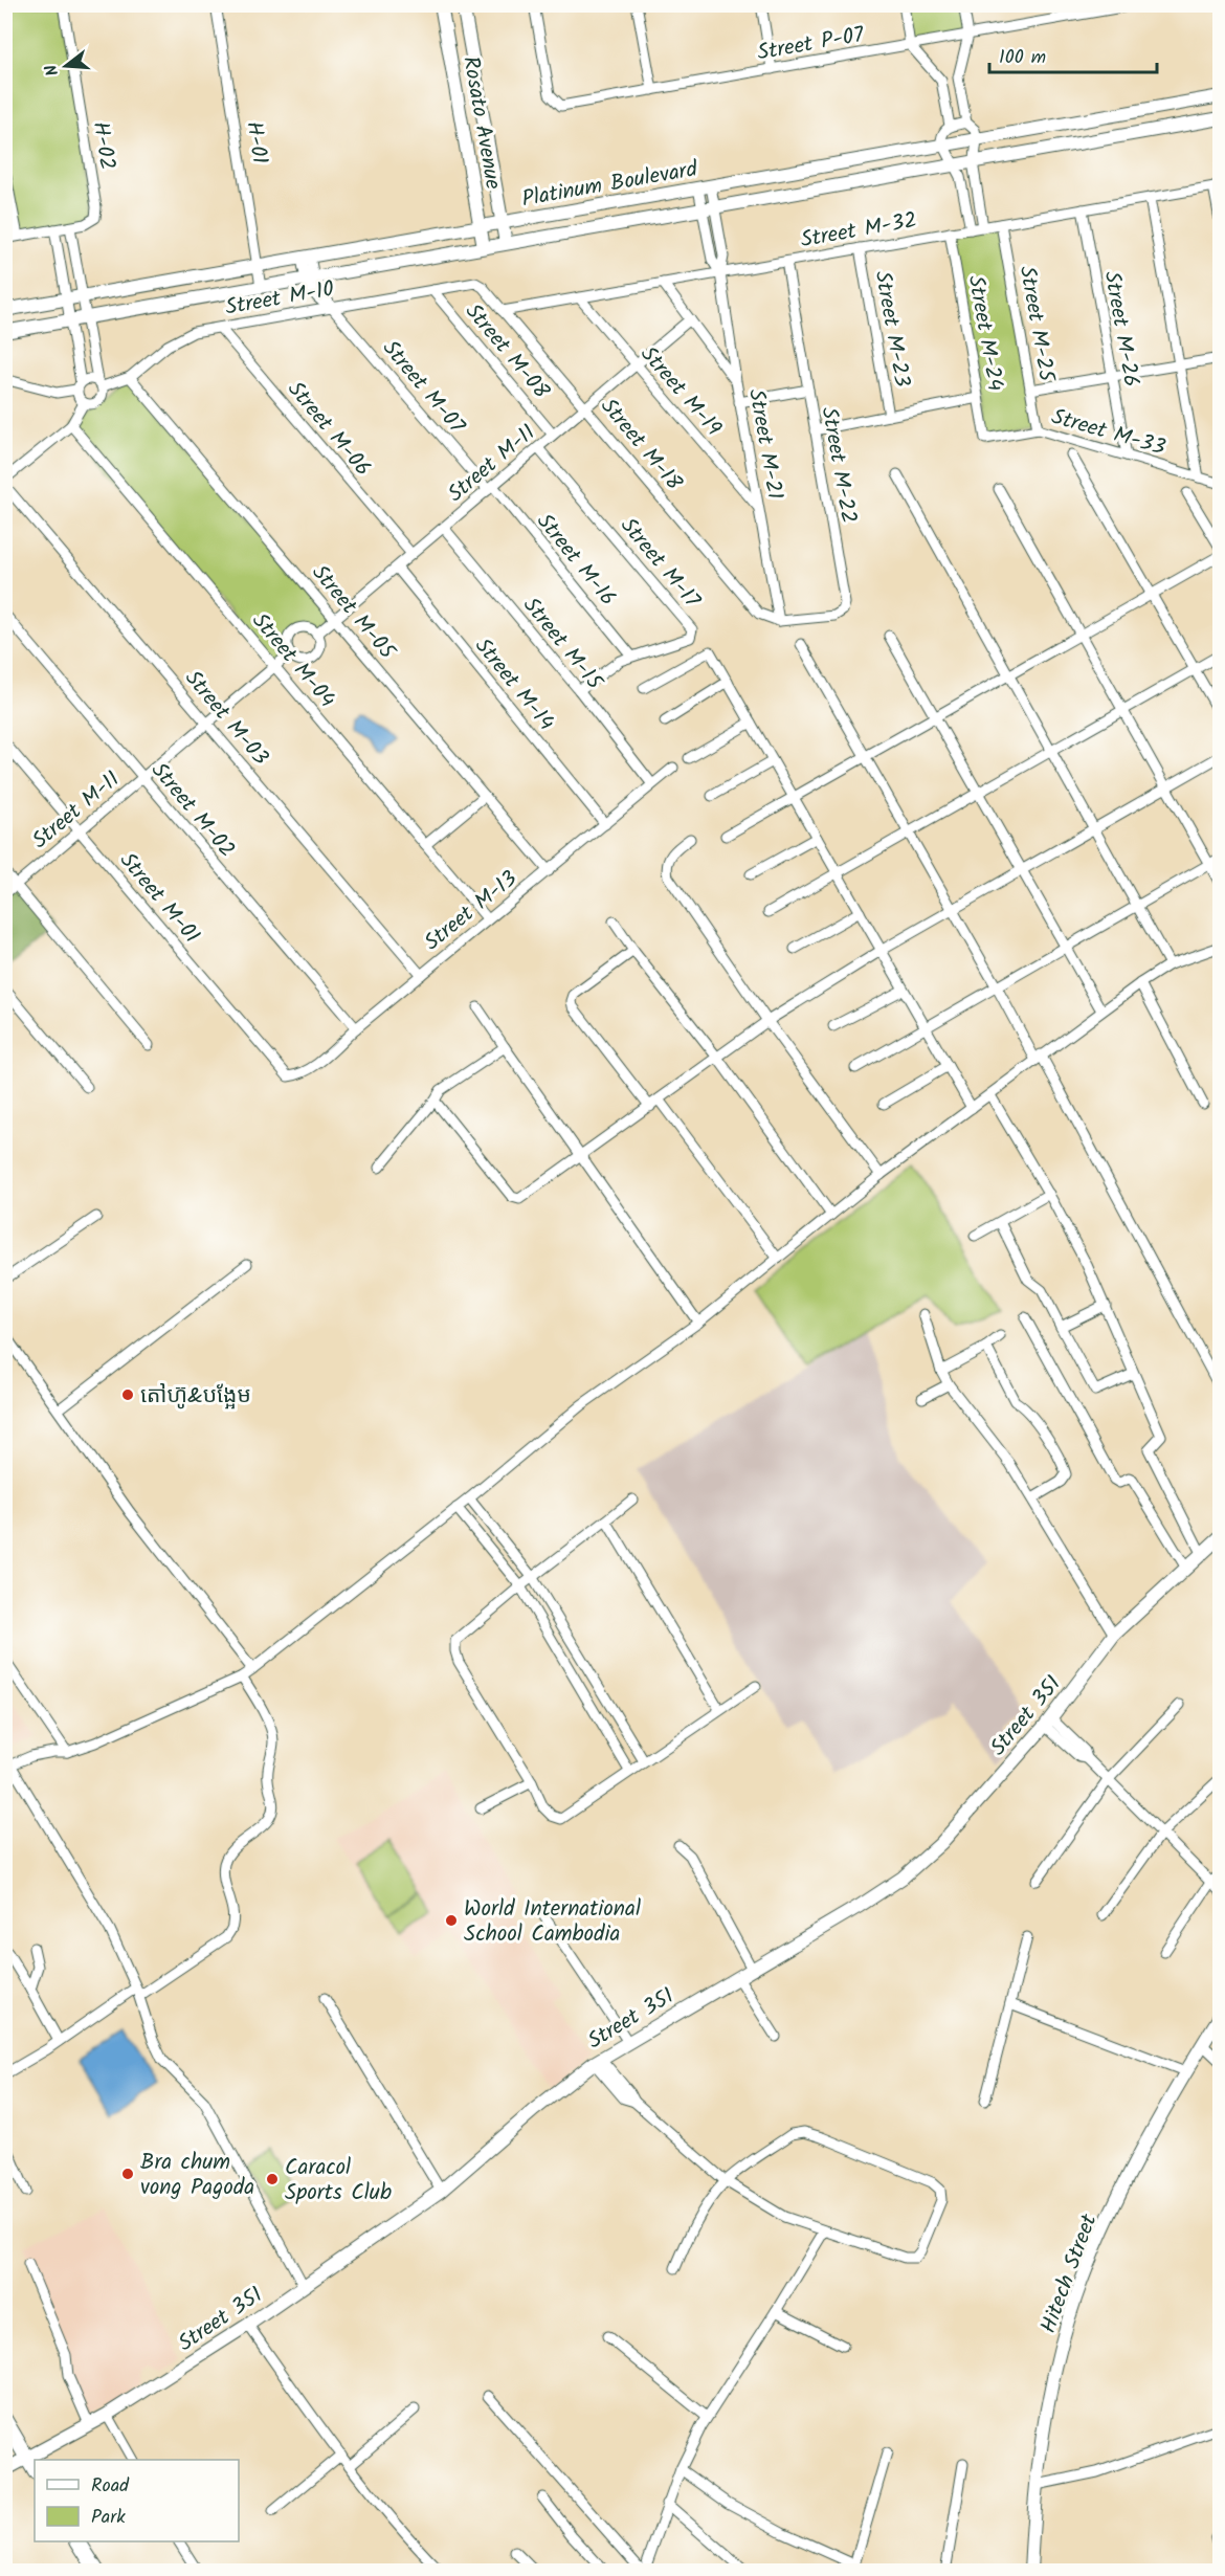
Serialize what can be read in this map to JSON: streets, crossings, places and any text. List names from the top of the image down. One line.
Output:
{"streets":{"street":["Street P-07","Rosato Avenue","H-01","H-02","Platinum Boulevard","Street M-32","Street M-10","Street M-25","Street M-23","Street M-26","Street M-24","Street M-08","Street M-07","Street M-19","Street M-06","Street M-33","Street M-18","Street M-21","Street M-11","Street M-22","Street M-16","Street M-17","Street M-05","Street M-15","Street M-04","Street M-14","Street M-03","Street M-02","Street M-01","Street M-13","Street 351","Hitech Street"]},"crossings":[["Rosato Avenue","Platinum Boulevard"],["H-01","Platinum Boulevard"],["Platinum Boulevard","Street M-07"],["Platinum Boulevard","Street M-21"],["Street M-32","Street M-25"],["Street M-32","Street M-23"],["Street M-32","Street M-26"],["Street M-32","Street M-24"],["Street M-32","Street M-19"],["Street M-32","Street M-18"],["Street M-32","Street M-21"],["Street M-32","Street M-22"],["Street M-10","Street M-08"],["Street M-10","Street M-07"],["Street M-10","Street M-06"],["Street M-10","Street M-18"],["Street M-10","Street M-05"],["Street M-25","Street M-33"],["Street M-26","Street M-33"],["Street M-24","Street M-33"],["Street M-08","Street M-11"],["Street M-07","Street M-11"],["Street M-07","Street M-16"],["Street M-19","Street M-21"],["Street M-19","Street M-11"],["Street M-06","Street M-11"],["Street M-18","Street M-21"],["Street M-18","Street M-11"],["Street M-18","Street M-22"],["Street M-21","Street M-22"],["Street M-11","Street M-16"],["Street M-11","Street M-17"],["Street M-11","Street M-05"],["Street M-11","Street M-15"],["Street M-11","Street M-04"],["Street M-11","Street M-14"],["Street M-11","Street M-03"],["Street M-11","Street M-02"],["Street M-11","Street M-01"],["Street M-16","Street M-17"],["Street M-17","Street M-15"],["Street M-05","Street M-13"],["Street M-15","Street M-13"],["Street M-04","Street M-13"],["Street M-14","Street M-13"],["Street M-03","Street M-13"],["Street M-02","Street M-13"],["Street M-01","Street M-13"]],"places":["តៅហ៊ូ&បង្អែម","World International School Cambodia","Bra chum vong Pagoda","Caracol Sports Club"],"legend":["Road","Park"],"scale_bar":"100 m","north":"left"}
